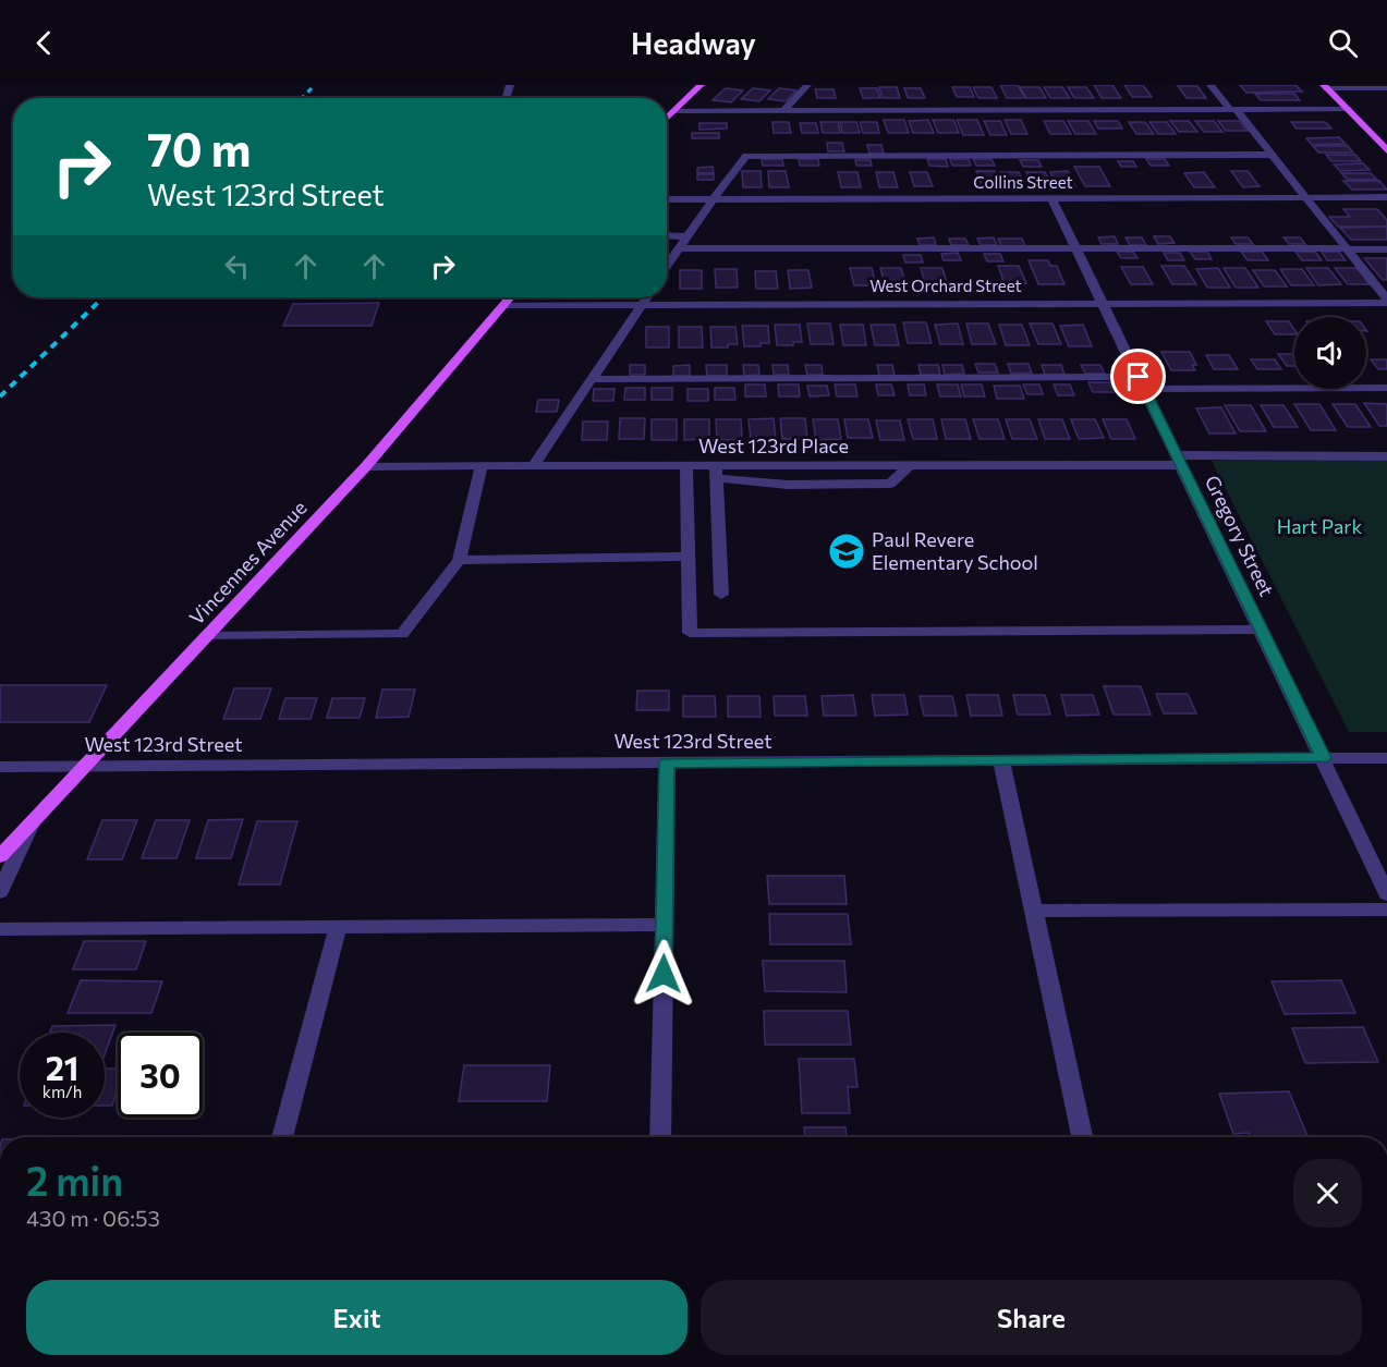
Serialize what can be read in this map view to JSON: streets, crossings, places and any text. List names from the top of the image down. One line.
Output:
{"streets":{"main road":["Vincennes Avenue"],"street":["Collins Street","West Orchard Street","West 123rd Place","Gregory Street","West 123rd Street"]},"crossings":[["Collins Street","Gregory Street"],["West Orchard Street","Gregory Street"],["West Orchard Street","Vincennes Avenue"],["West 123rd Place","Gregory Street"],["West 123rd Place","Vincennes Avenue"],["Gregory Street","West 123rd Street"],["Vincennes Avenue","West 123rd Street"]],"parks":["Hart Park"],"places":{"school or university":["Paul Revere Elementary School"]},"page":{"header":"Headway","turn":["70 m","West 123rd Street"],"speed":"21 km/h","limit":"30","heading":["2 min","430 m · 06:53"],"buttons":["Exit","Share"]}}
